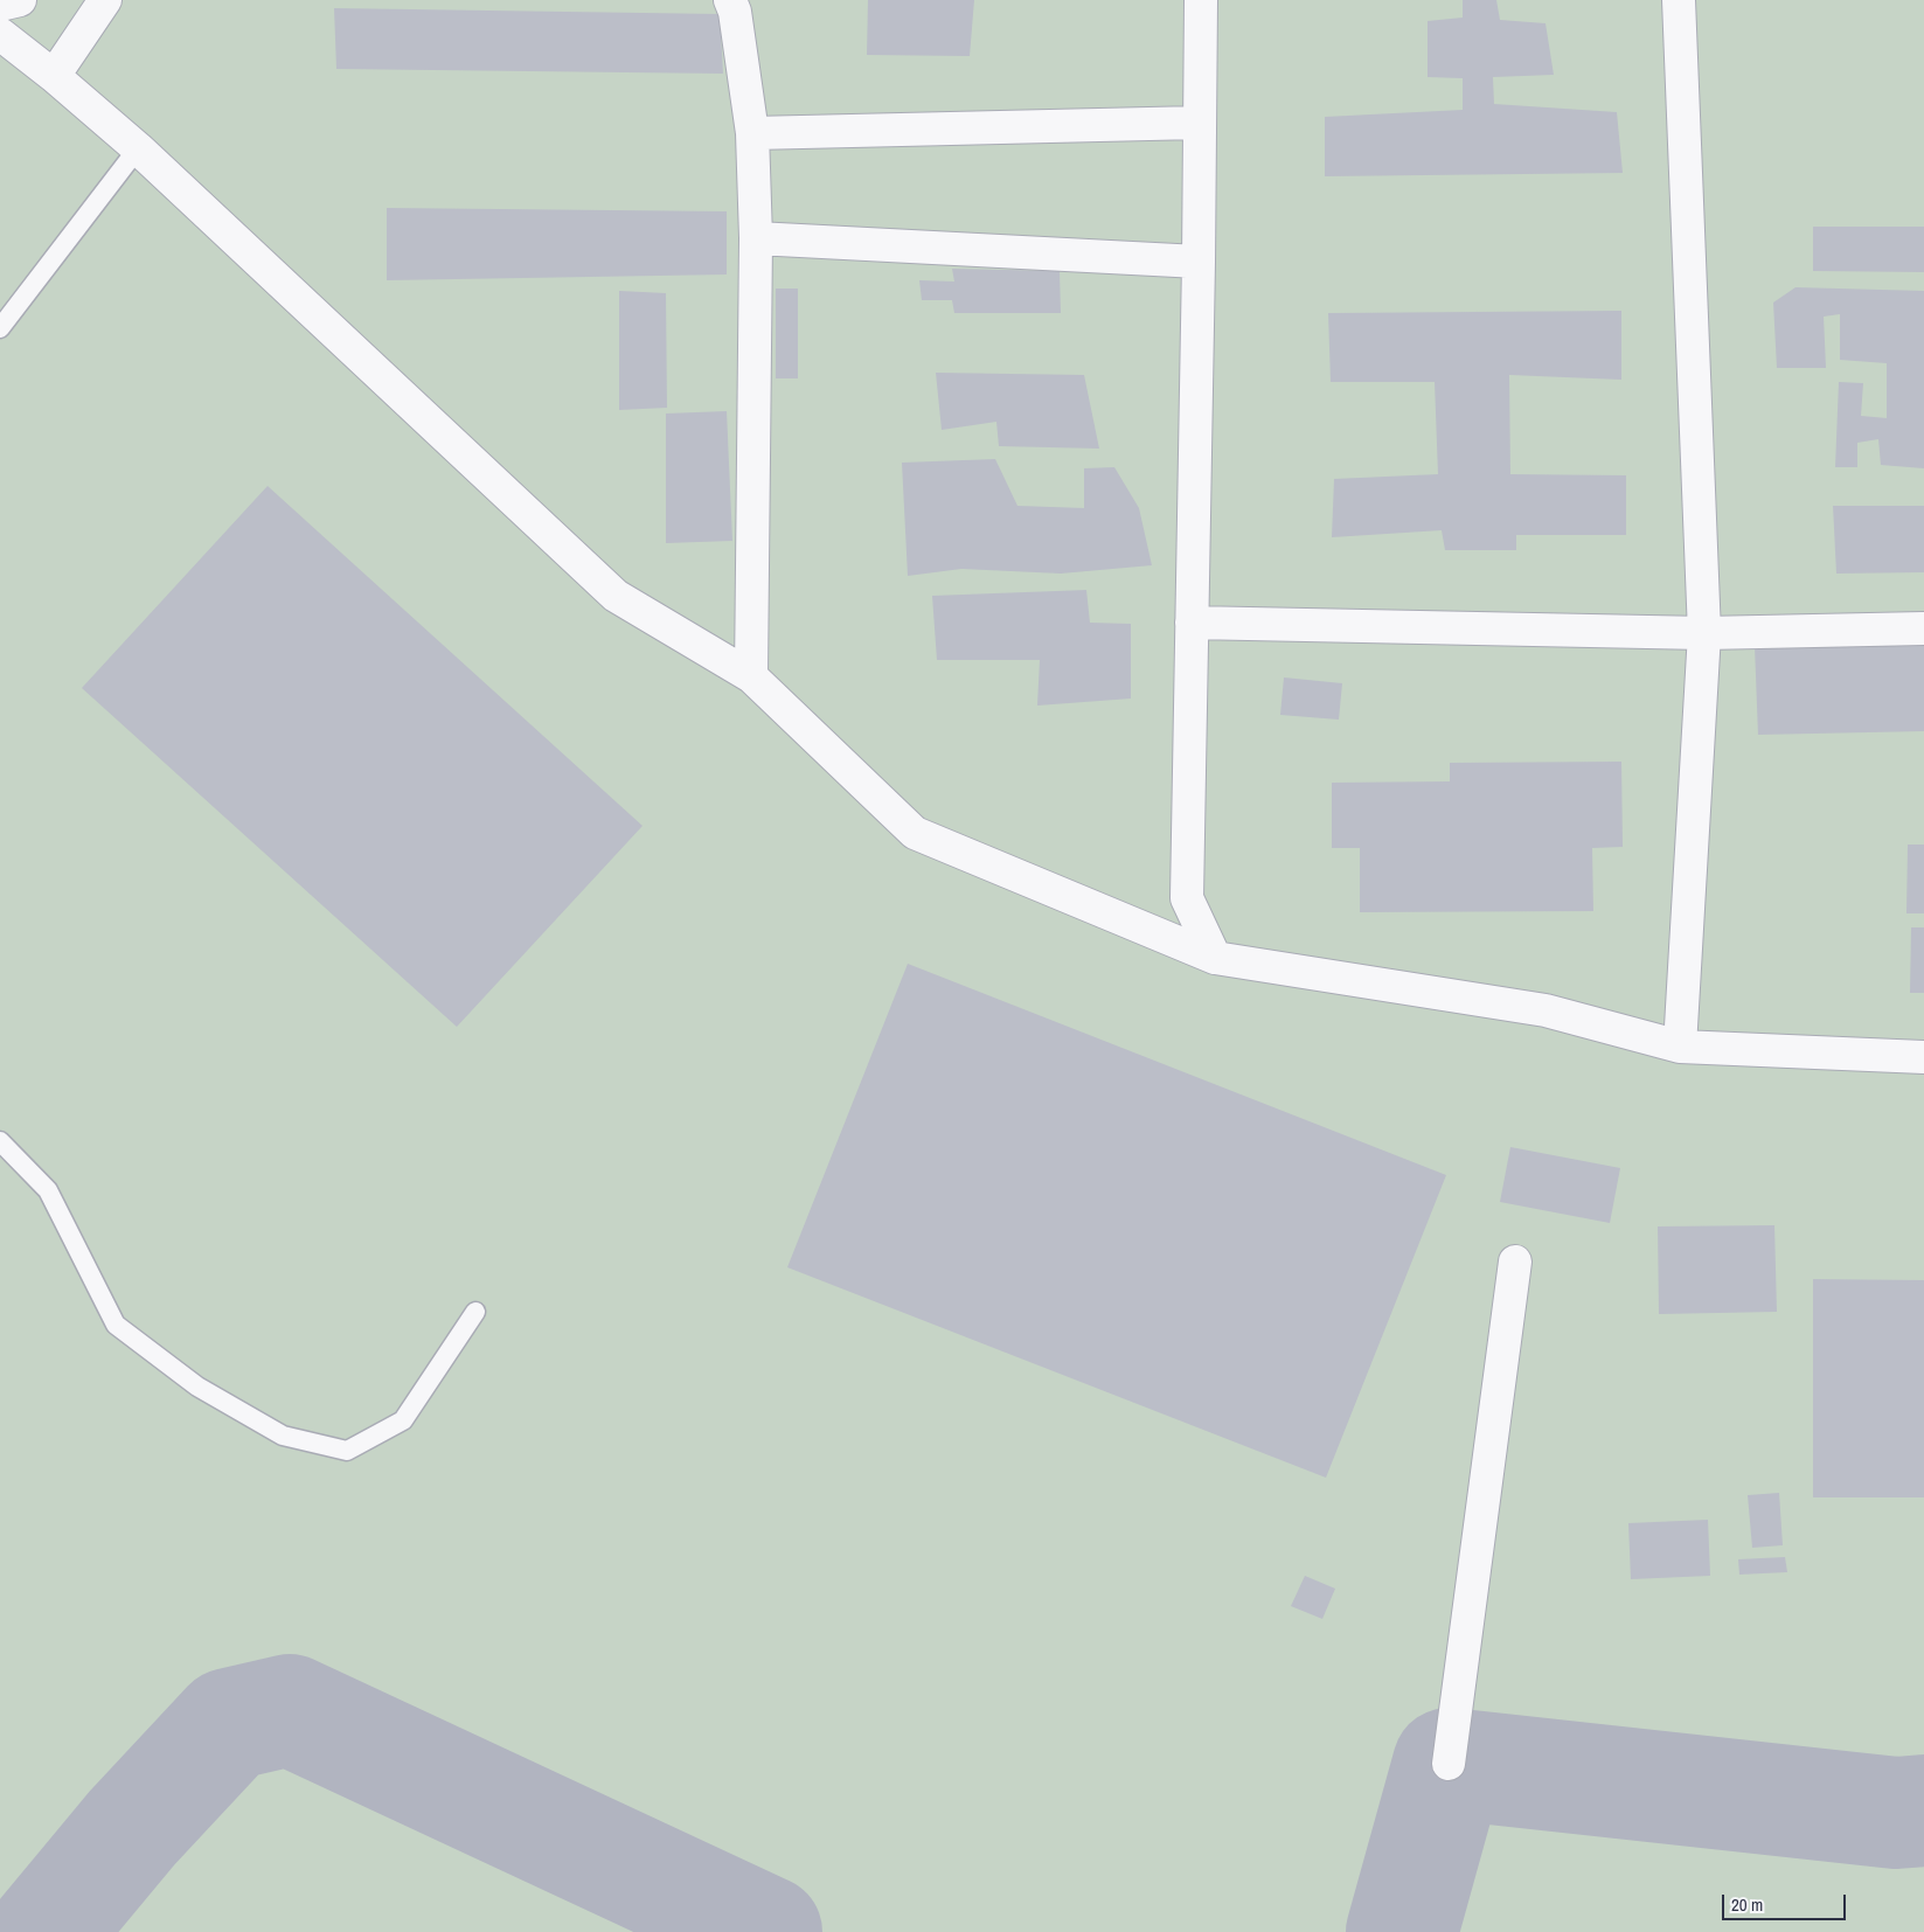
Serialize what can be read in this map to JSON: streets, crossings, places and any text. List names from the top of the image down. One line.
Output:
{"scale_bar":"20 m"}
